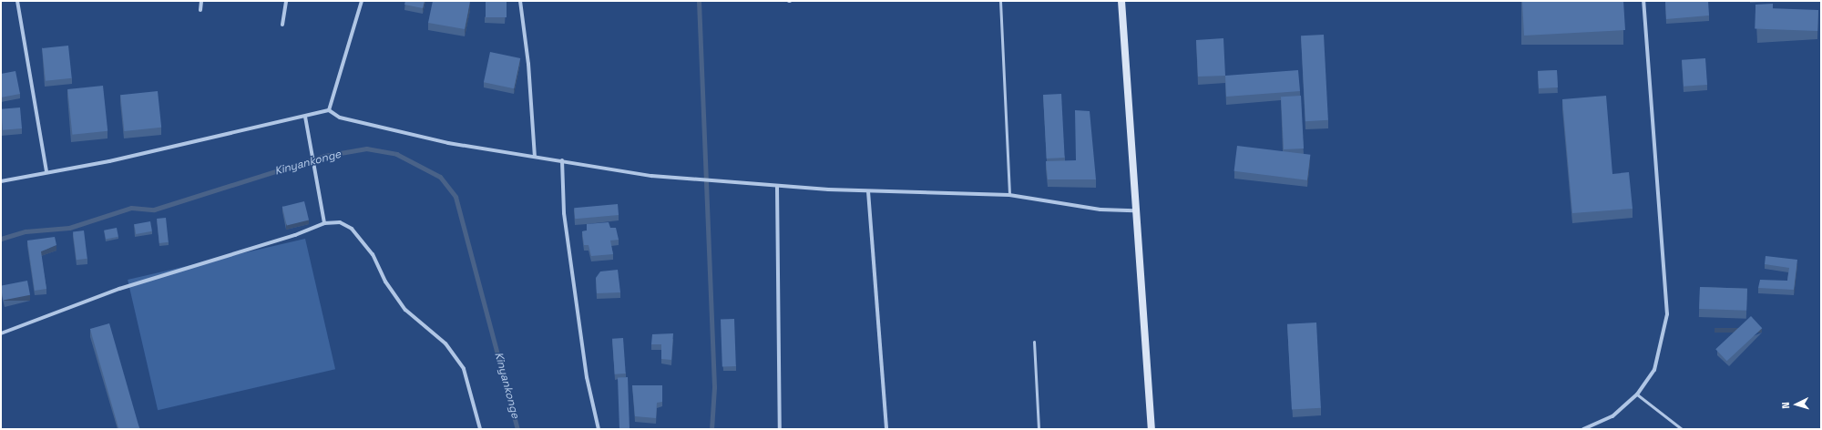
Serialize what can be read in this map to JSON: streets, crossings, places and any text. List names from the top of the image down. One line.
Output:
{"water":["Kinyankonge"],"north":"left"}
